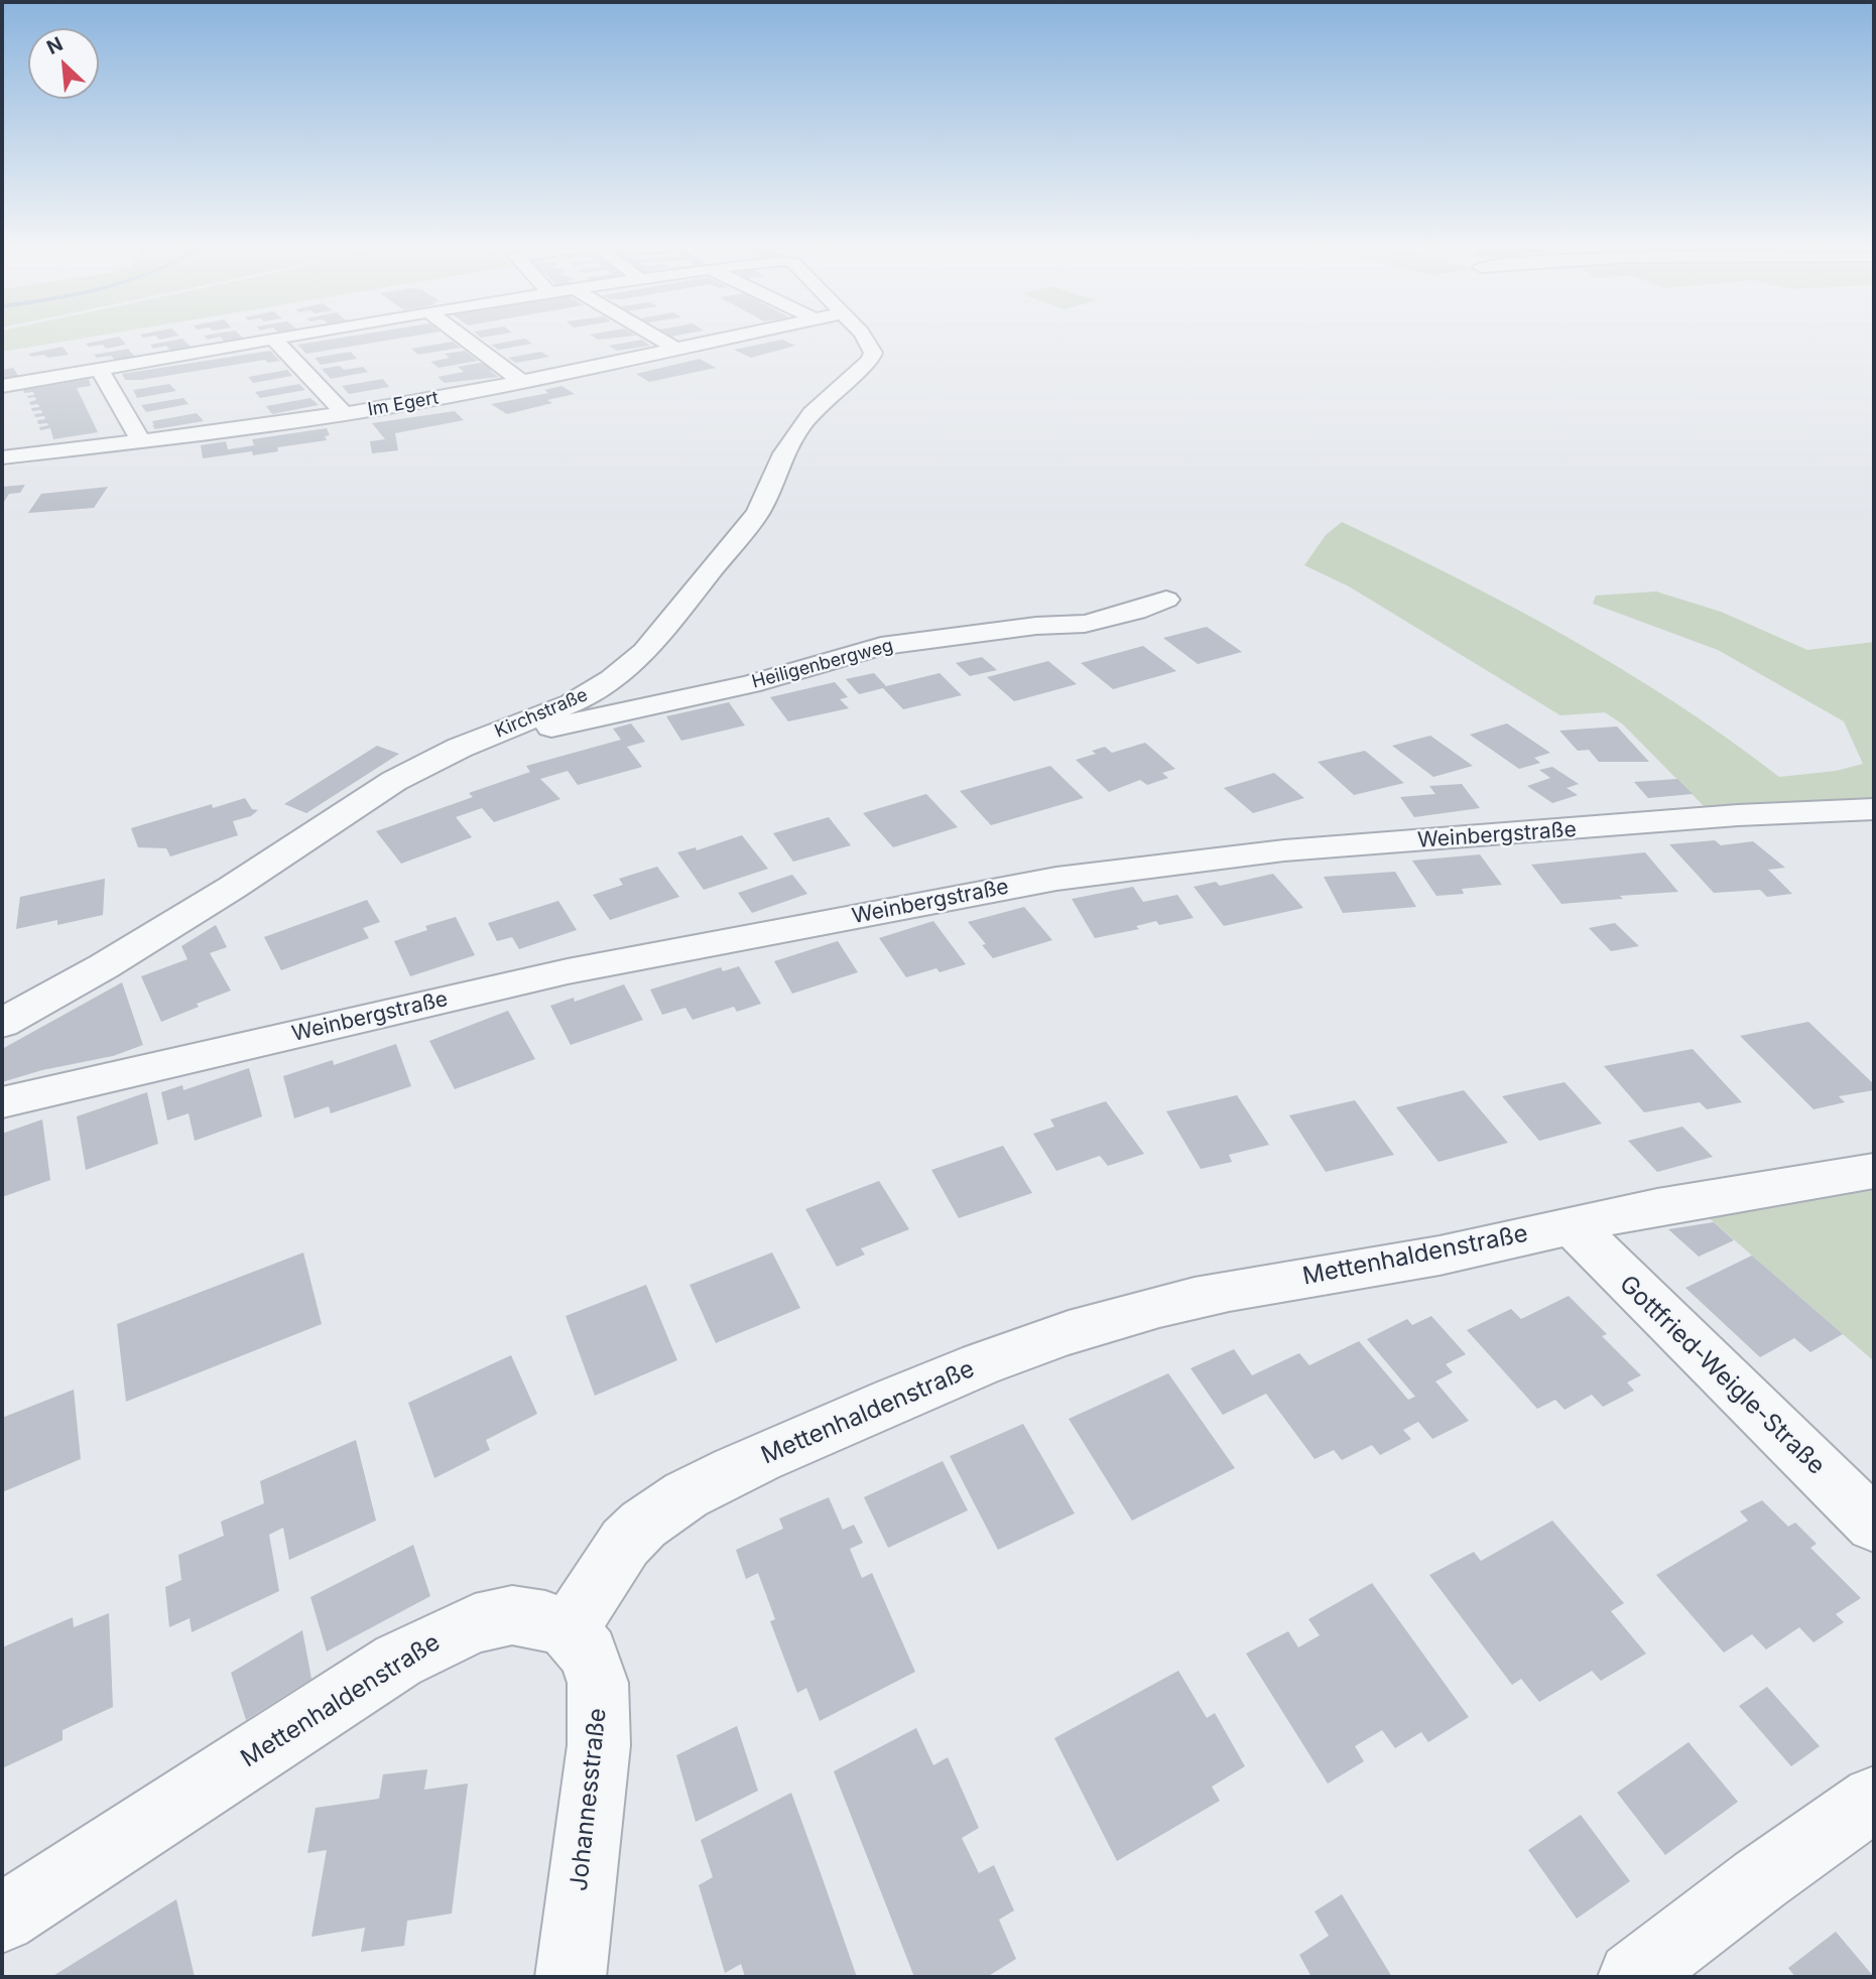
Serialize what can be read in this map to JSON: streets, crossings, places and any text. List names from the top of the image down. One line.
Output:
{"streets":{"street":["Im Egert","Heiligenbergweg","Kirchstraße","Weinbergstraße","Mettenhaldenstraße","Gottfried-Weigle-Straße","Johannesstraße"]},"crossings":[["Heiligenbergweg","Kirchstraße"],["Mettenhaldenstraße","Gottfried-Weigle-Straße"],["Mettenhaldenstraße","Johannesstraße"]],"north":"top left"}
